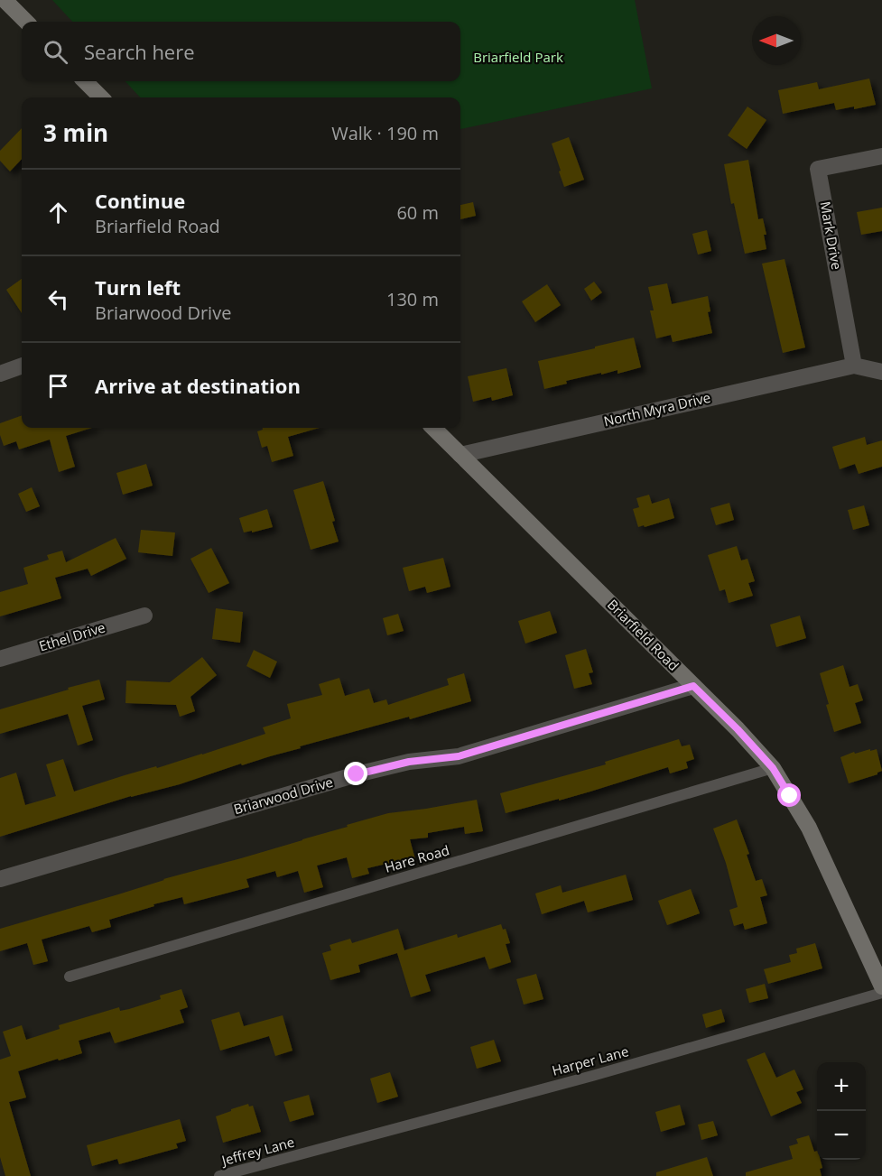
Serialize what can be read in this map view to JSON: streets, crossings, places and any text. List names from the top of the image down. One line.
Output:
{"streets":{"main road":["Briarfield Road"],"street":["Mark Drive","North Myra Drive","Ethel Drive","Briarwood Drive"],"lane":["Hare Road","Harper Lane","Jeffrey Lane"]},"crossings":[["Mark Drive","North Myra Drive"],["North Myra Drive","Briarfield Road"],["Briarfield Road","Briarwood Drive"],["Briarfield Road","Hare Road"],["Harper Lane","Jeffrey Lane"]],"parks":["Briarfield Park"],"north":"left","page":{"search":"Search here","heading":["3 min","Walk · 190 m"],"list":[["Continue","Briarfield Road","60 m"],["Turn left","Briarwood Drive","130 m"],"Arrive at destination"],"map_buttons":["+","−"]}}
